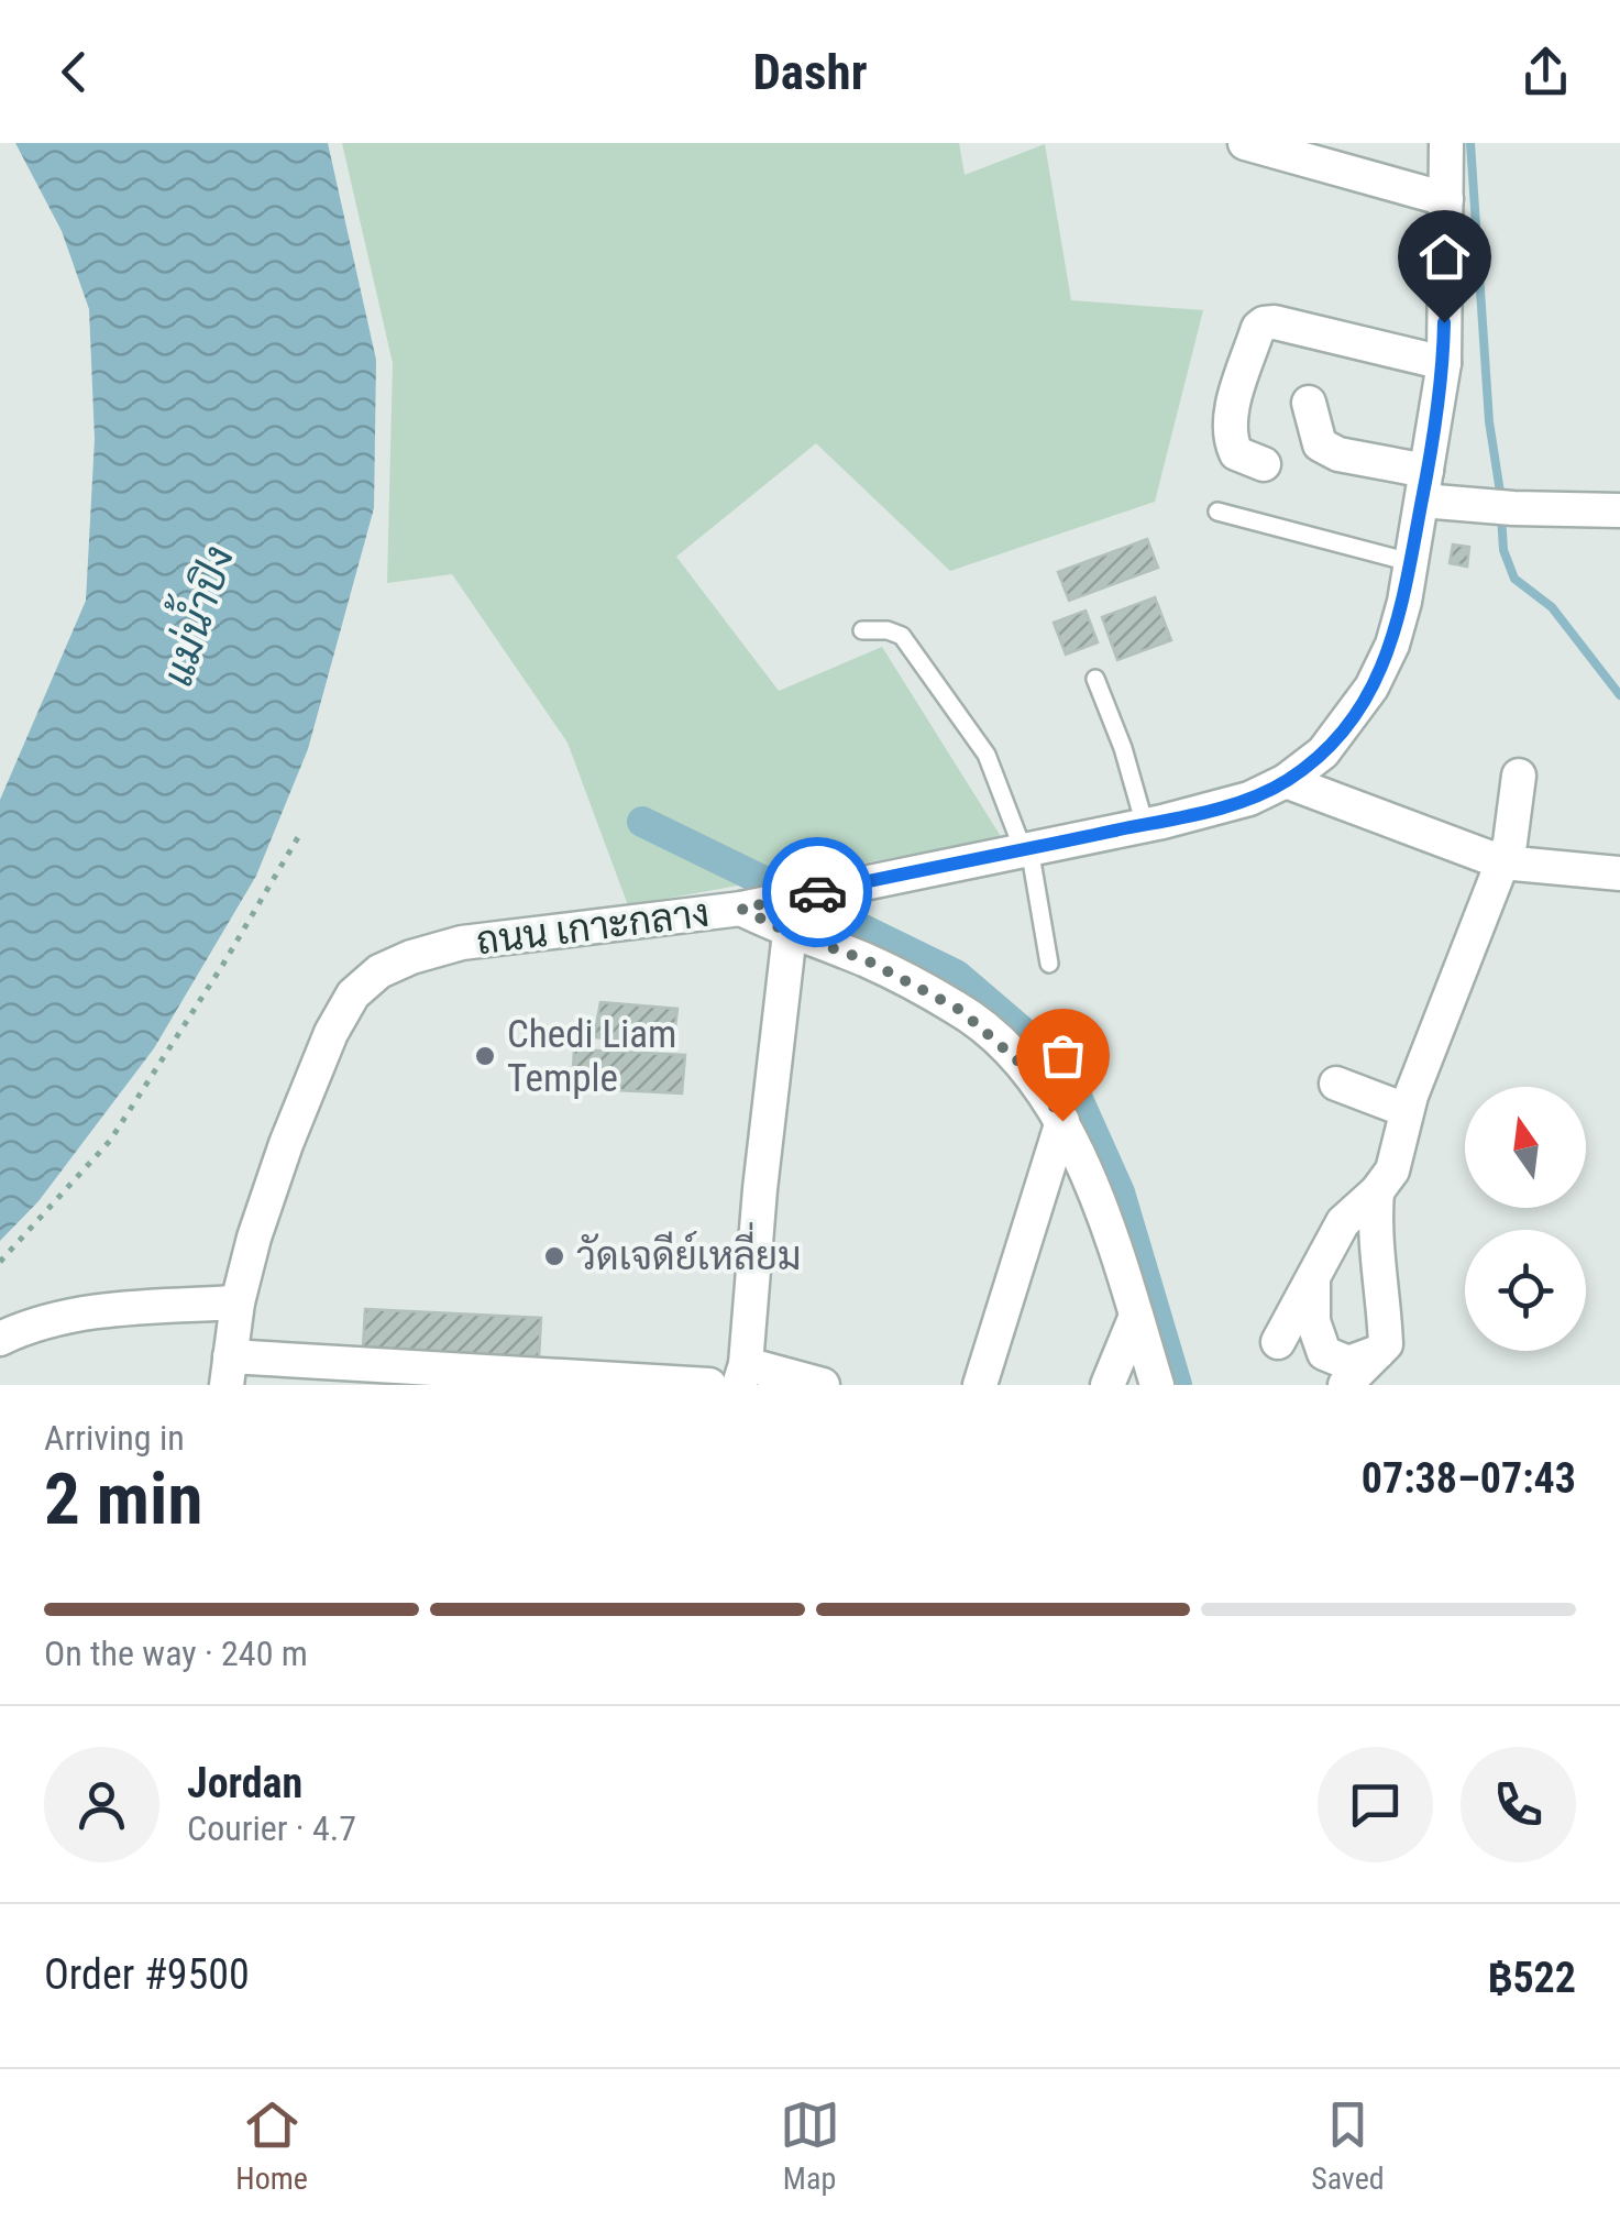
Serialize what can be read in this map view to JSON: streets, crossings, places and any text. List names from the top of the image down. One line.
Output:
{"streets":{"street":["ถนน เกาะกลาง"]},"water":["แม่น้ำปิง"],"places":["Chedi Liam Temple","วัดเจดีย์เหลี่ยม"],"north":"top","page":{"header":"Dashr","heading":["2 min","Arriving in","07:38–07:43"],"panel":["Jordan","Courier · 4.7","Order #9500","฿522"],"bar":"On the way · 240 m","tabs":["Home","Map","Saved"]}}
